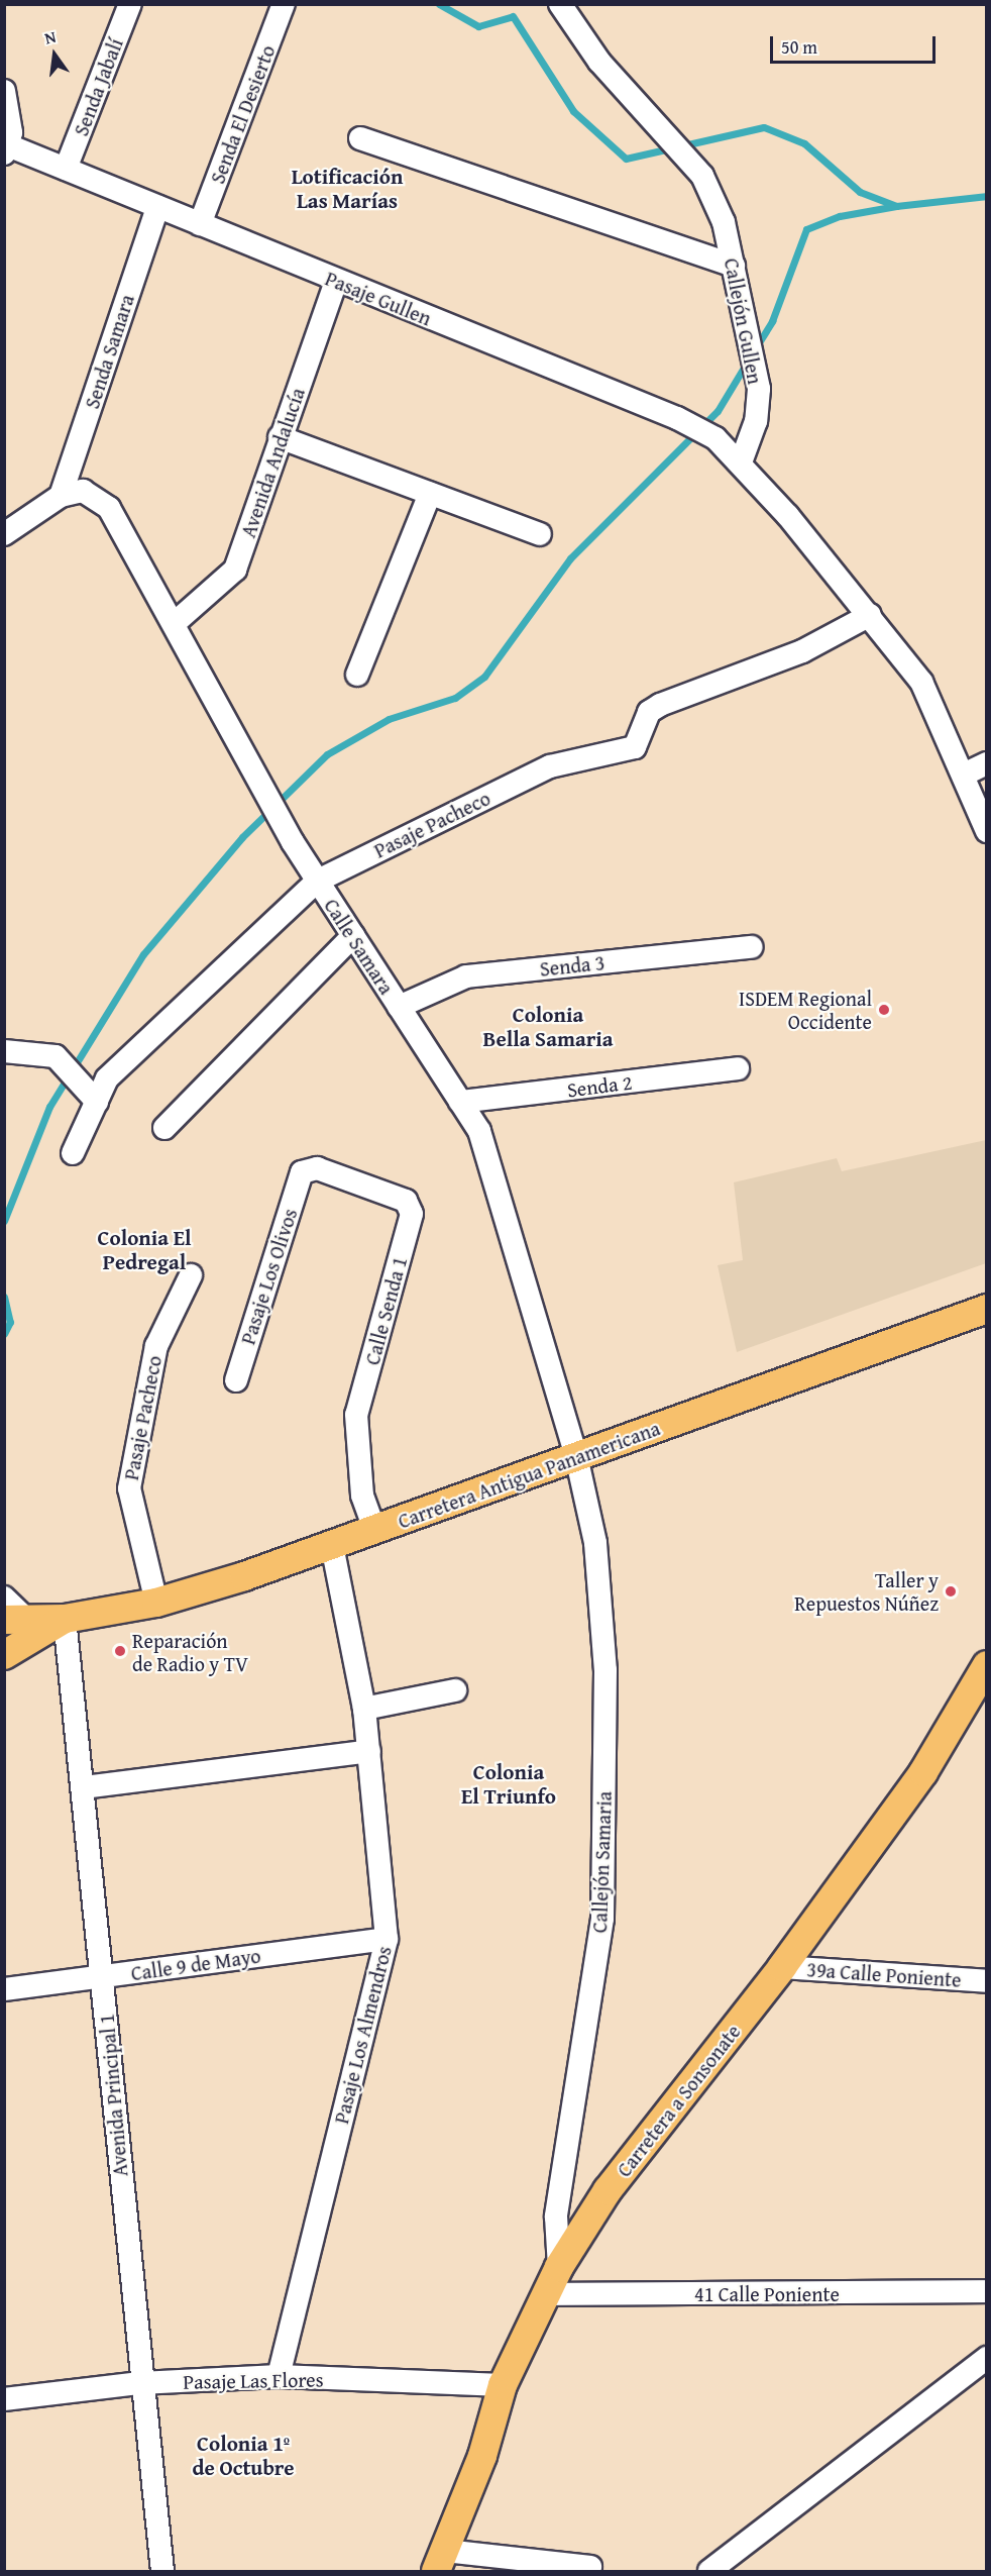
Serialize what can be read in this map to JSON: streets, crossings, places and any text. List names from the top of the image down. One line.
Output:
{"streets":{"main road":["Carretera Antigua Panamericana","Carretera a Sonsonate"],"street":["Senda Jabalí","Senda El Desierto","Pasaje Gullen","Callejón Gullen","Senda Samara","Avenida Andalucía","Pasaje Pacheco","Calle Samara","Senda 3","Senda 2","Pasaje Los Olivos","Calle Senda 1","Callejón Samaria","Calle 9 de Mayo","39a Calle Poniente","Pasaje Los Almendros","Avenida Principal 1","41 Calle Poniente","Pasaje Las Flores"]},"crossings":[["Senda Jabalí","Pasaje Gullen"],["Senda El Desierto","Pasaje Gullen"],["Pasaje Gullen","Callejón Gullen"],["Pasaje Gullen","Senda Samara"],["Pasaje Gullen","Avenida Andalucía"],["Senda Samara","Calle Samara"],["Avenida Andalucía","Calle Samara"],["Pasaje Pacheco","Calle Samara"],["Pasaje Pacheco","Carretera Antigua Panamericana"],["Calle Samara","Senda 3"],["Calle Samara","Senda 2"],["Calle Samara","Carretera Antigua Panamericana"],["Calle Samara","Callejón Samaria"],["Pasaje Los Olivos","Calle Senda 1"],["Calle Senda 1","Carretera Antigua Panamericana"],["Carretera Antigua Panamericana","Callejón Samaria"],["Carretera Antigua Panamericana","Pasaje Los Almendros"],["Carretera Antigua Panamericana","Avenida Principal 1"],["Callejón Samaria","Carretera a Sonsonate"],["Calle 9 de Mayo","Pasaje Los Almendros"],["Calle 9 de Mayo","Avenida Principal 1"],["39a Calle Poniente","Carretera a Sonsonate"],["Pasaje Los Almendros","Pasaje Las Flores"],["Avenida Principal 1","Pasaje Las Flores"],["Carretera a Sonsonate","41 Calle Poniente"],["Carretera a Sonsonate","Pasaje Las Flores"]],"districts":["Lotificación Las Marías","Colonia Bella Samaria","Colonia El Pedregal","Colonia El Triunfo","Colonia 1º de Octubre"],"places":["ISDEM Regional Occidente","Taller y Repuestos Núñez","Reparación de Radio y TV"],"scale_bar":"50 m","north":"top"}
